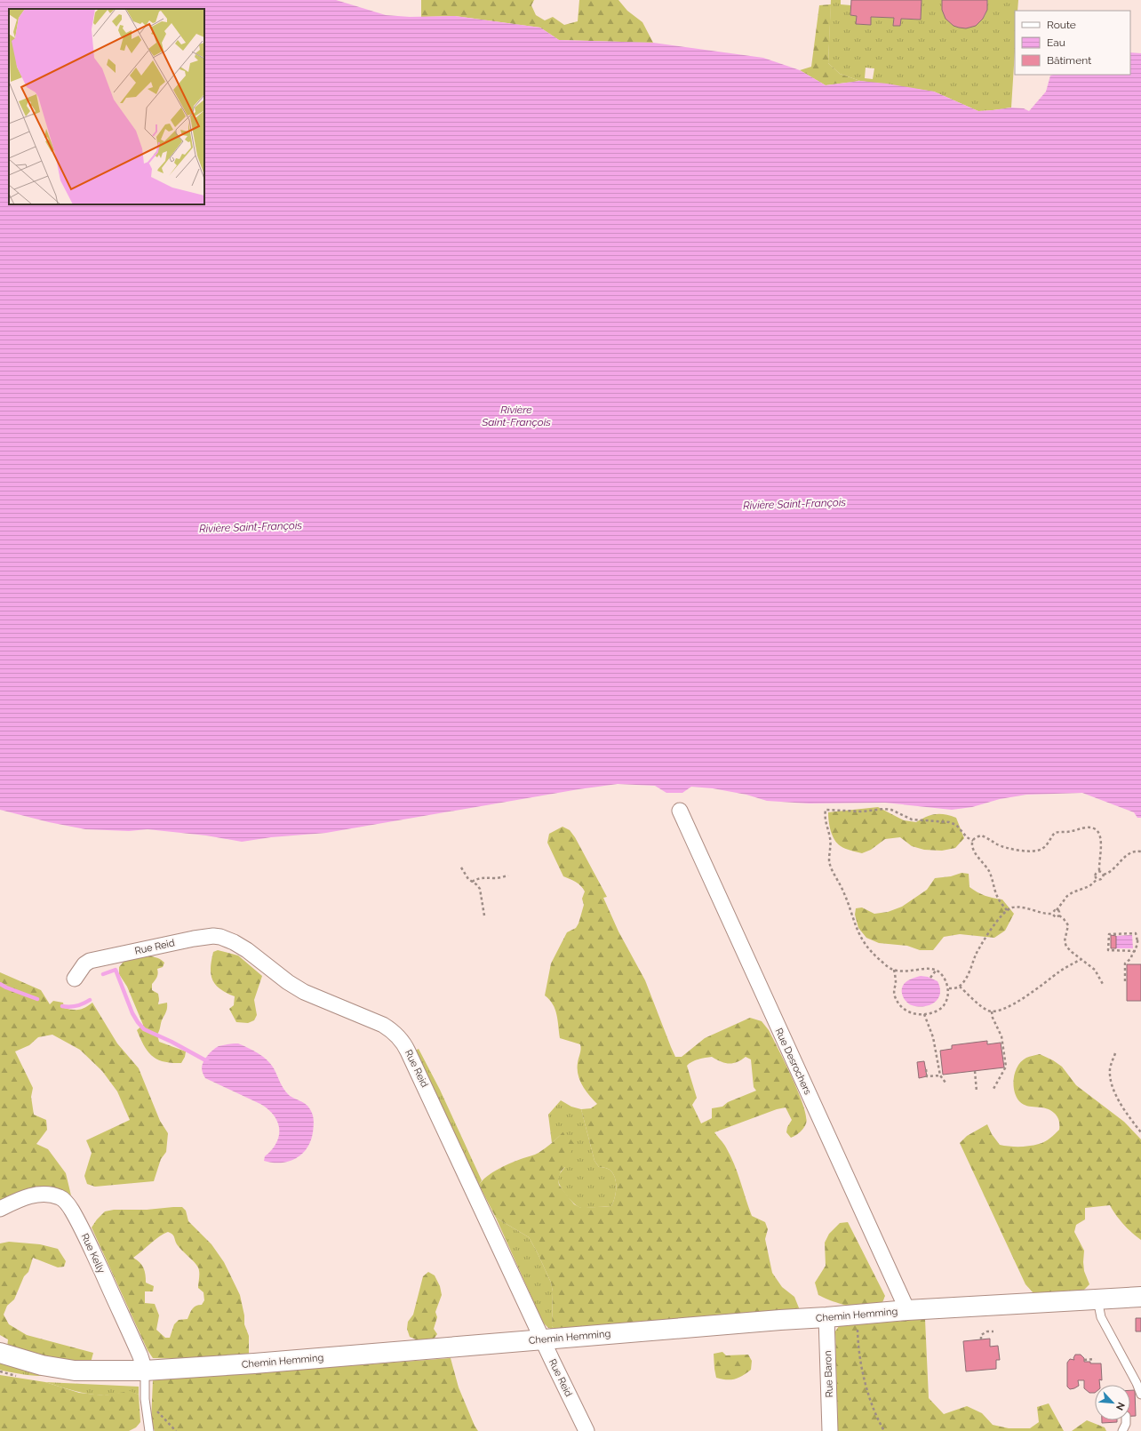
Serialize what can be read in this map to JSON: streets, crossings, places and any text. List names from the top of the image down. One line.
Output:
{"streets":{"street":["Rue Reid","Rue Desrochers","Rue Kelly","Chemin Hemming","Rue Baron"]},"crossings":[["Rue Reid","Chemin Hemming"],["Rue Desrochers","Chemin Hemming"],["Rue Kelly","Chemin Hemming"],["Chemin Hemming","Rue Baron"]],"water":["Rivière Saint-François"],"legend":["Route","Eau","Bâtiment"],"north":"bottom right"}
